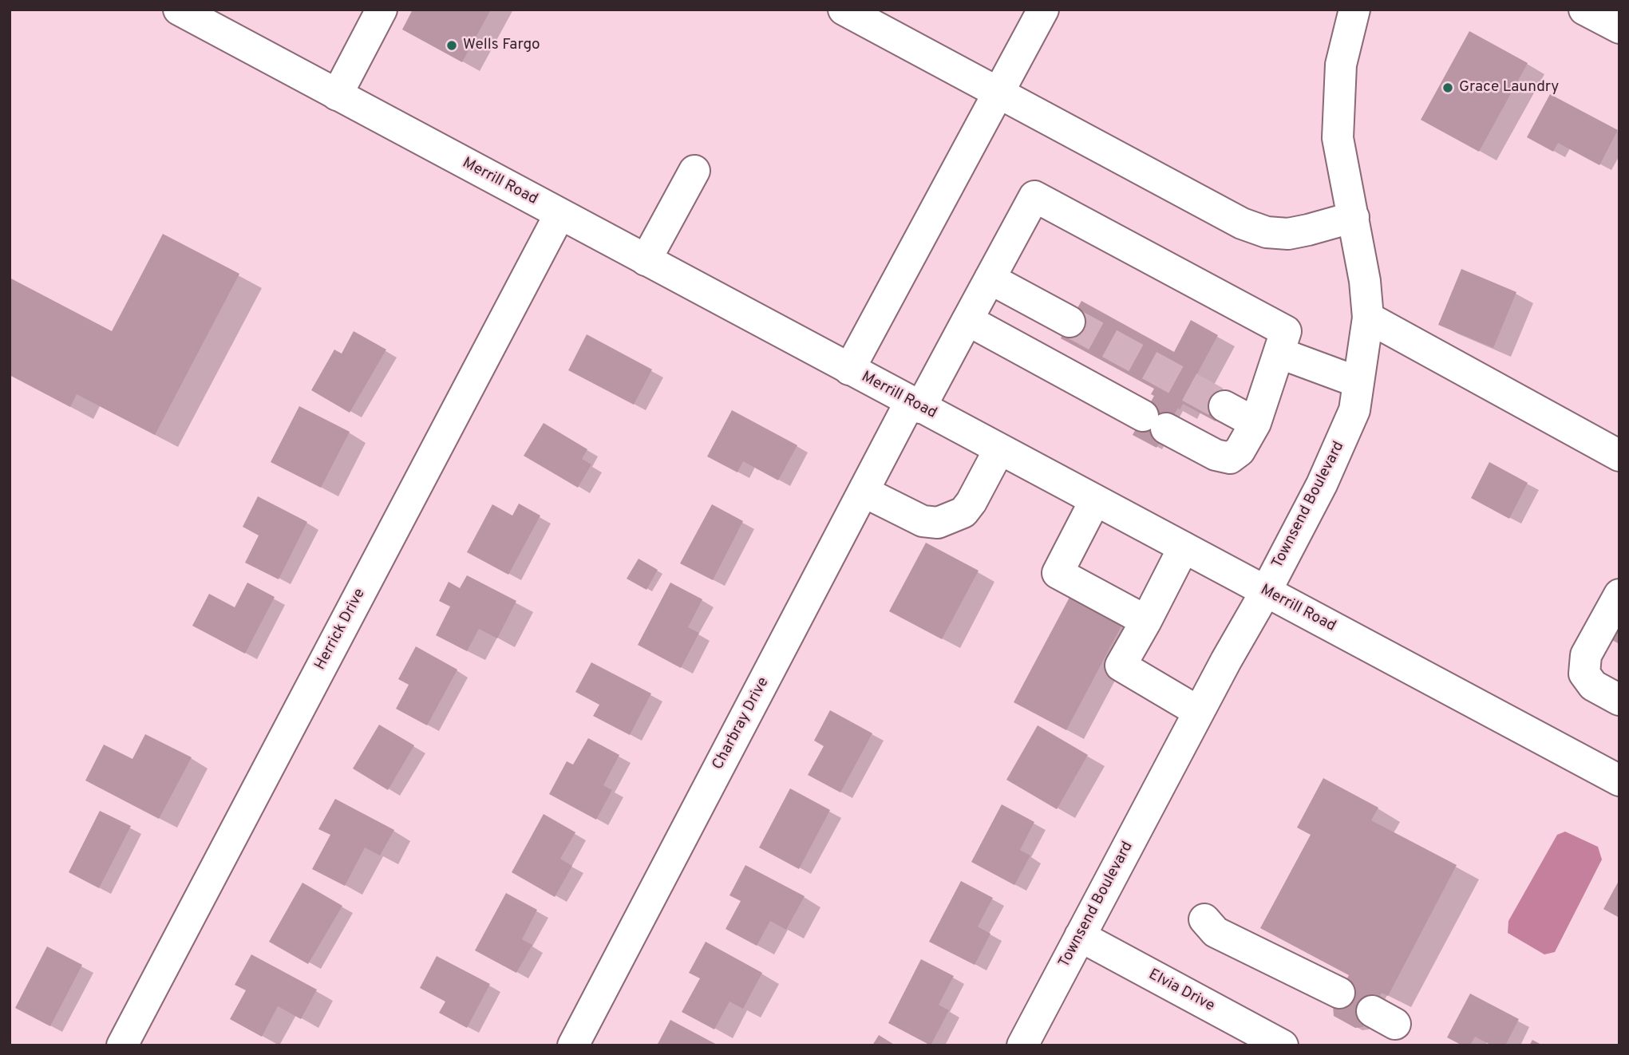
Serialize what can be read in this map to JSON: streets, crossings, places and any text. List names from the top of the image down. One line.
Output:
{"streets":{"street":["Merrill Road","Townsend Boulevard","Herrick Drive","Charbray Drive","Elvia Drive"]},"crossings":[["Merrill Road","Townsend Boulevard"],["Merrill Road","Herrick Drive"],["Merrill Road","Charbray Drive"],["Townsend Boulevard","Elvia Drive"]],"places":["Wells Fargo","Grace Laundry"]}
